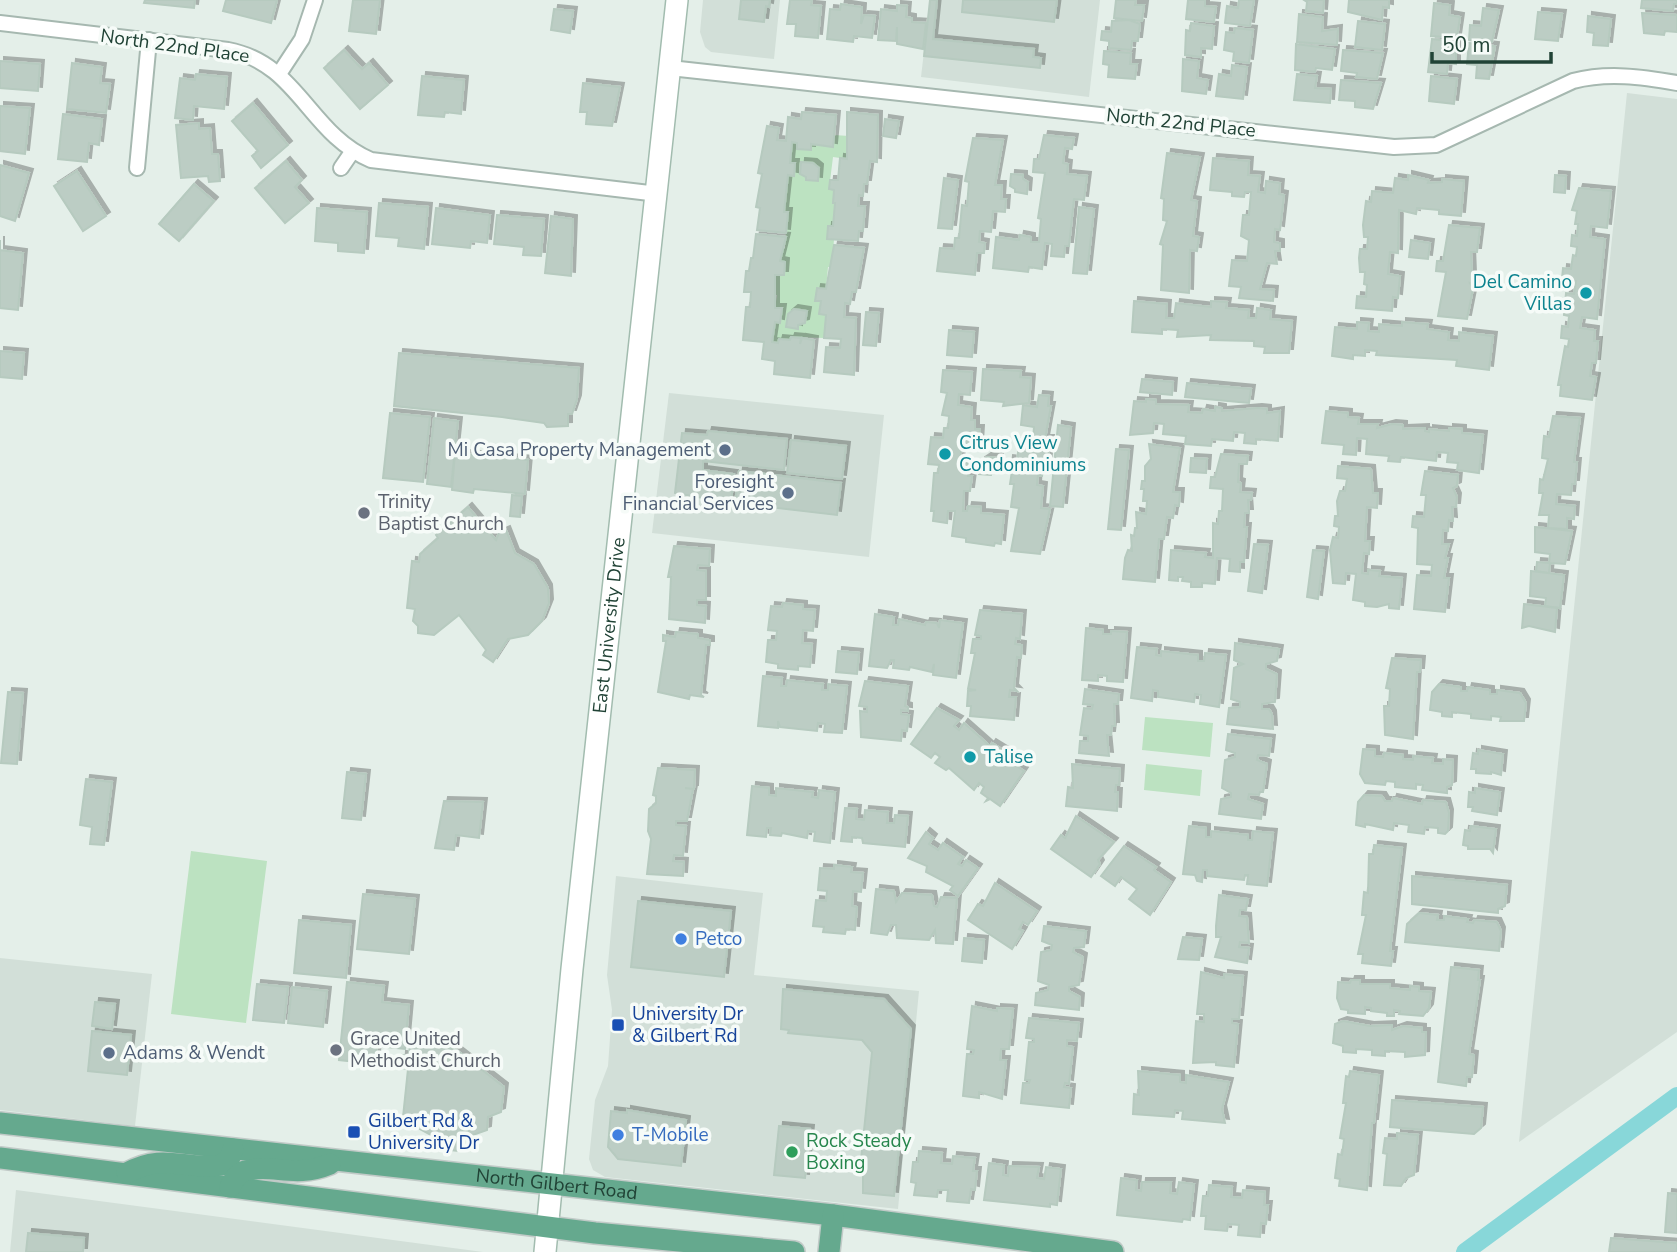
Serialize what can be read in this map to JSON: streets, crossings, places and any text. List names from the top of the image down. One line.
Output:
{"streets":{"main road":["East University Drive","North Gilbert Road"],"street":["North 22nd Place"]},"crossings":[["North 22nd Place","East University Drive"],["East University Drive","North Gilbert Road"]],"places":{"other":["Del Camino Villas","Mi Casa Property Management","Citrus View Condominiums","Foresight Financial Services","Trinity Baptist Church","Talise","Petco","Grace United Methodist Church","Adams & Wendt","T-Mobile","Rock Steady Boxing"],"transit":["University Dr & Gilbert Rd","Gilbert Rd & University Dr"]},"scale_bar":"50 m"}
